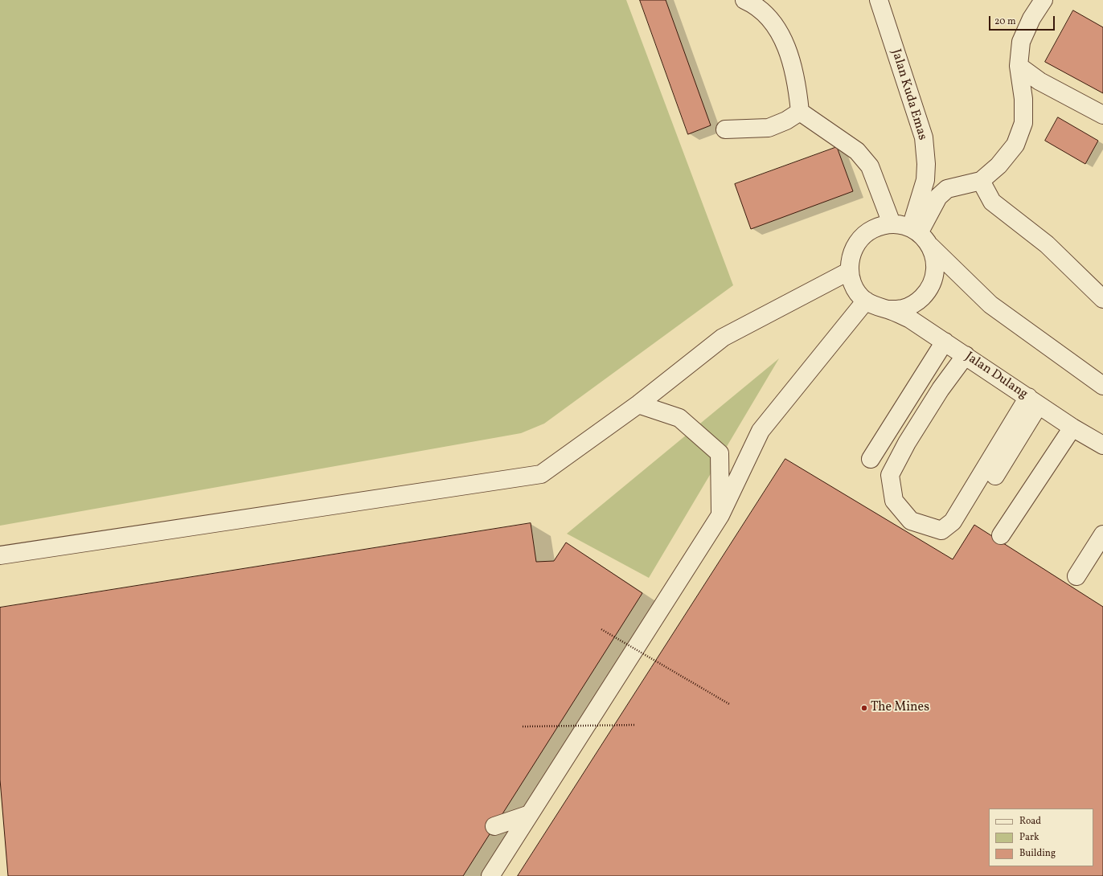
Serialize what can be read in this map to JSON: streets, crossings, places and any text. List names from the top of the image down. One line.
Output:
{"streets":{"street":["Jalan Kuda Emas","Jalan Dulang"]},"crossings":[["Jalan Kuda Emas","Jalan Dulang"]],"places":["The Mines"],"legend":["Road","Park","Building"],"scale_bar":"20 m"}
